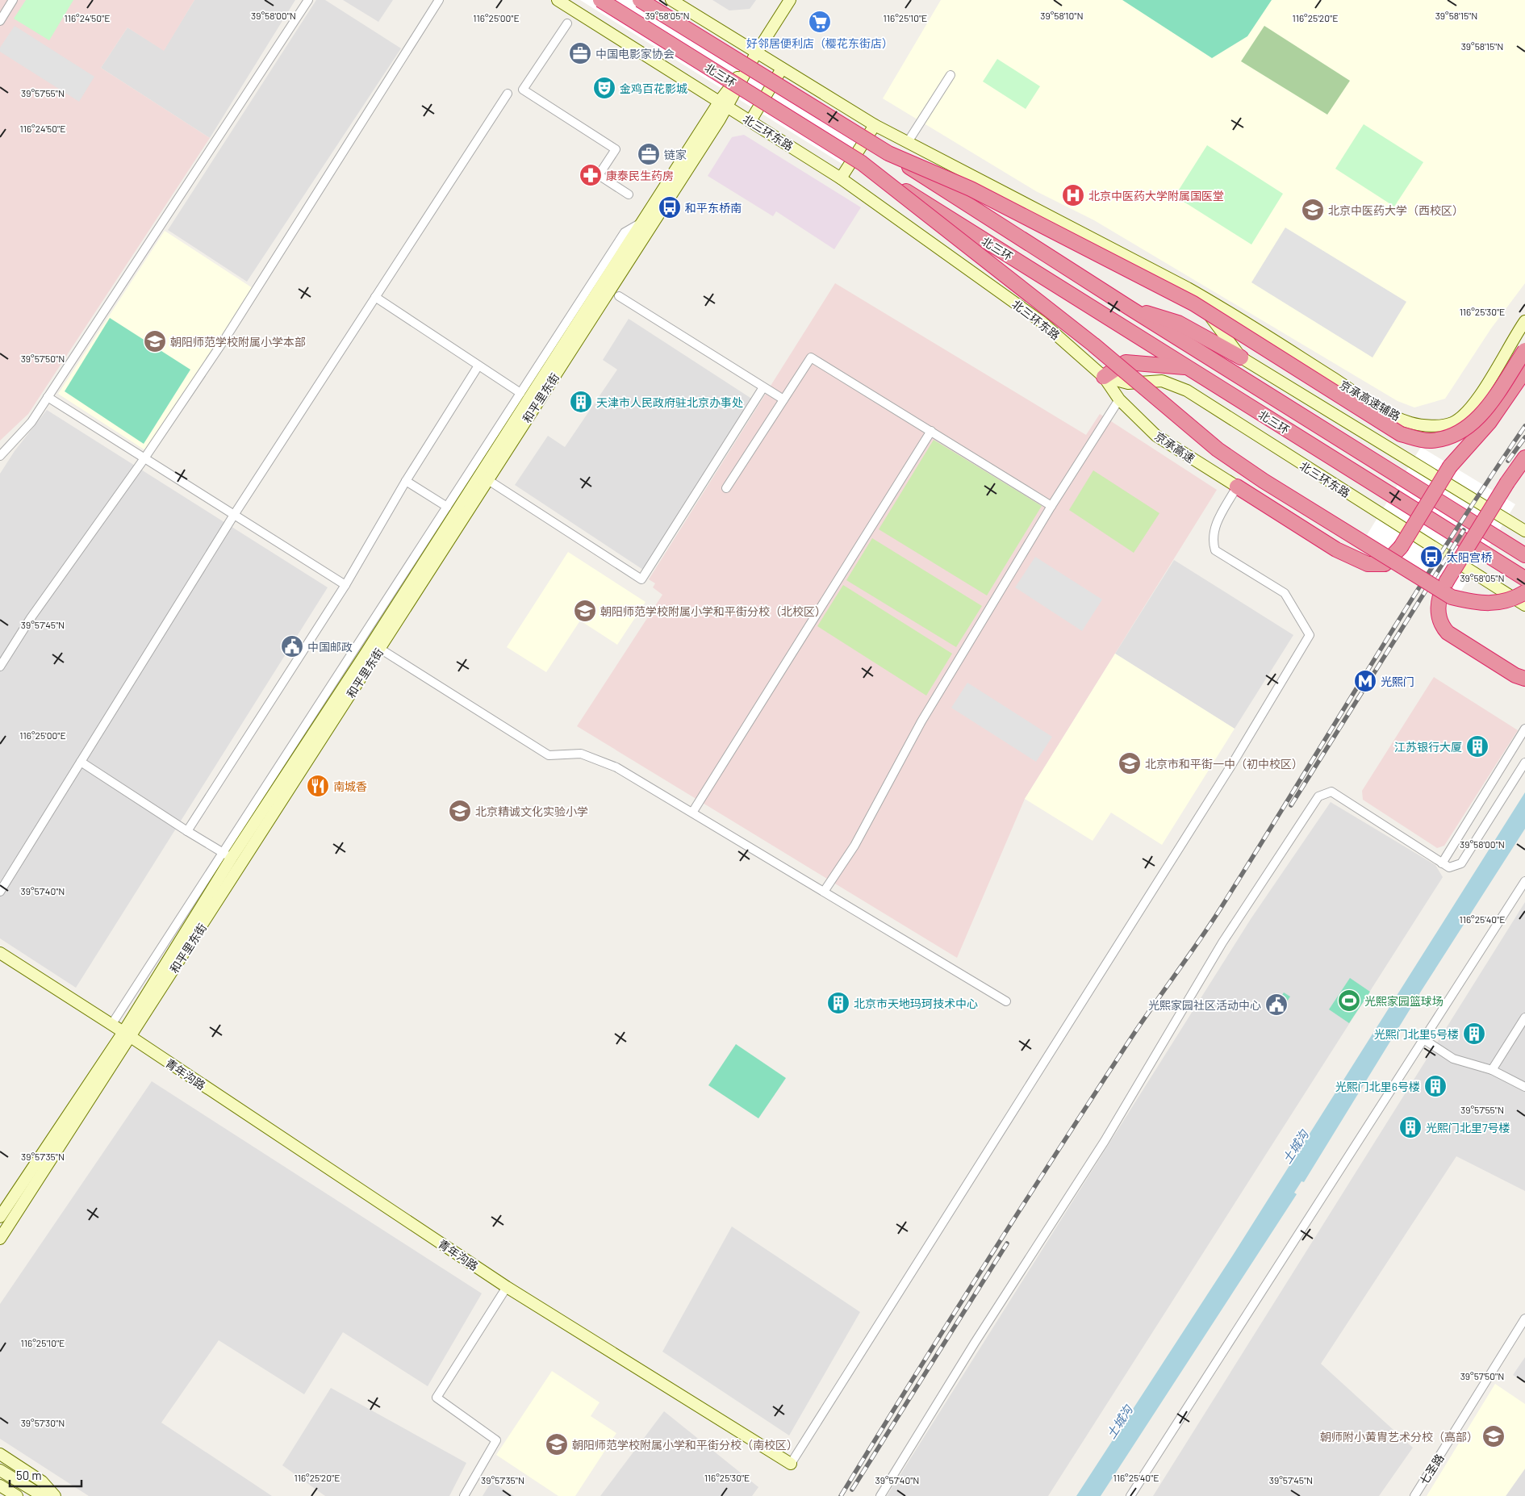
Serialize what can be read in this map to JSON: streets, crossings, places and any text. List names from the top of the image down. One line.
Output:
{"streets":{"highway":["北三环"],"street":["北三环东路","和平里东街","京承高速辅路","京承高速","青年沟路","七圣路"]},"crossings":[["北三环东路","和平里东街"],["北三环东路","京承高速"],["和平里东街","青年沟路"]],"water":["土城沟"],"places":{"supermarket":["好邻居便利店（樱花东街店）"],"office":["中国电影家协会","链家"],"theatre":["金鸡百花影城"],"pharmacy":["康泰民生药房"],"hospital":["北京中医药大学附属国医堂"],"bus stop":["和平东桥南","太阳宫桥"],"school or university":["北京中医药大学（西校区）","朝阳师范学校附属小学本部","朝阳师范学校附属小学和平街分校（北校区）","北京市和平街一中（初中校区）","北京精诚文化实验小学","朝师附小黄胄艺术分校（高部）","朝阳师范学校附属小学和平街分校（南校区）"],"building":["天津市人民政府驻北京办事处","江苏银行大厦","北京市天地玛珂技术中心","光熙门北里5号楼","光熙门北里6号楼","光熙门北里7号楼"],"public building":["中国邮政","光熙家园社区活动中心"],"metro station":["光熙门"],"restaurant":["南城香"],"sports":["光熙家园篮球场"]},"scale_bar":"50 m","coordinates":["39°58'15\"N","39°58'00\"N","39°58'05\"N","39°58'10\"N","116°25'10\"E","116°25'20\"E","116°24'50\"E","116°25'00\"E","39°57'55\"N","116°25'30\"E","39°57'50\"N","39°57'45\"N","39°57'40\"N","116°25'40\"E","39°57'35\"N","39°57'30\"N"]}
